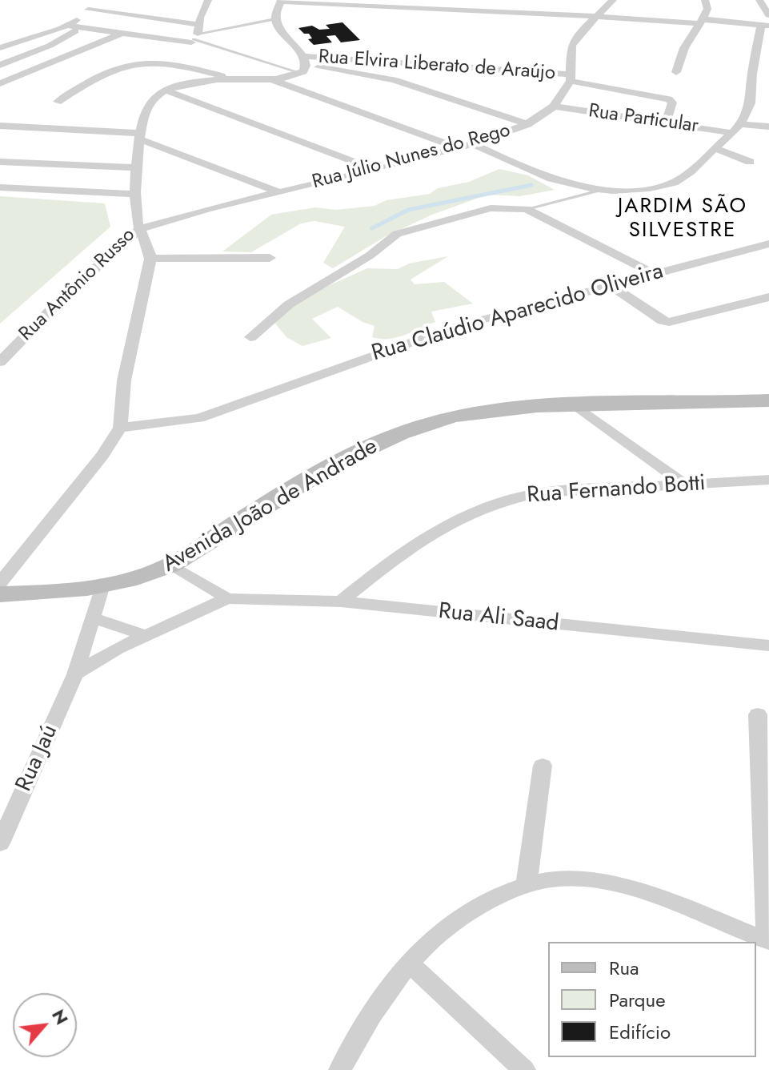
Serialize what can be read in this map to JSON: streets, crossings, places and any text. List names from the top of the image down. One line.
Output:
{"streets":{"main road":["Avenida João de Andrade"],"street":["Rua Elvira Liberato de Araújo","Rua Particular","Rua Júlio Nunes do Rego","Rua Antônio Russo","Rua Claúdio Aparecido Oliveira","Rua Fernando Botti","Rua Ali Saad","Rua Jaú"]},"crossings":[["Rua Elvira Liberato de Araújo","Rua Particular"],["Rua Elvira Liberato de Araújo","Rua Júlio Nunes do Rego"],["Rua Particular","Rua Júlio Nunes do Rego"],["Rua Júlio Nunes do Rego","Rua Antônio Russo"],["Rua Fernando Botti","Rua Ali Saad"],["Avenida João de Andrade","Rua Jaú"]],"districts":["JARDIM SÃO SILVESTRE"],"legend":["Rua","Parque","Edifício"],"north":"top right"}
